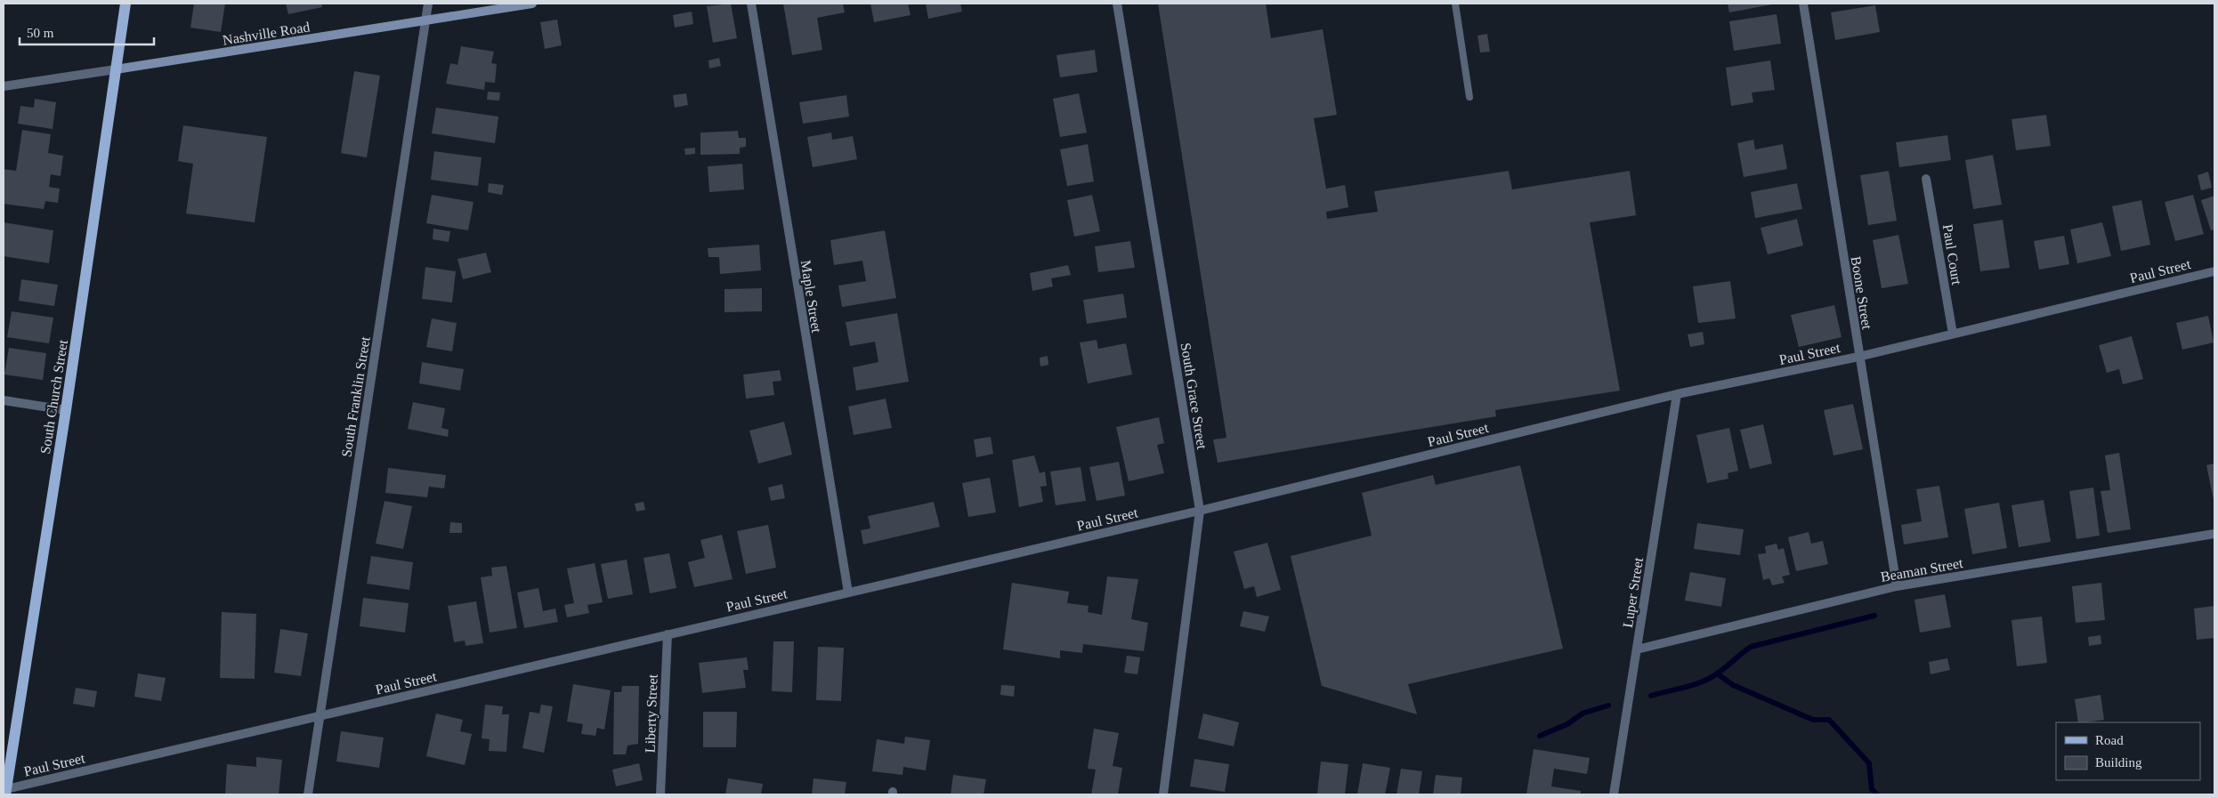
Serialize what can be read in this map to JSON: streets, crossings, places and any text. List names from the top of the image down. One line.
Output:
{"streets":{"main road":["Nashville Road","South Church Street"],"street":["Paul Court","Paul Street","Boone Street","Maple Street","South Grace Street","South Franklin Street","Beaman Street","Luper Street","Liberty Street"]},"crossings":[["Nashville Road","South Church Street"],["Nashville Road","South Franklin Street"],["Paul Court","Paul Street"],["Paul Street","Boone Street"],["Paul Street","Maple Street"],["Paul Street","South Grace Street"],["Paul Street","South Church Street"],["Paul Street","South Franklin Street"],["Paul Street","Luper Street"],["Paul Street","Liberty Street"],["Boone Street","Beaman Street"],["Beaman Street","Luper Street"]],"legend":["Road","Building"],"scale_bar":"50 m"}
